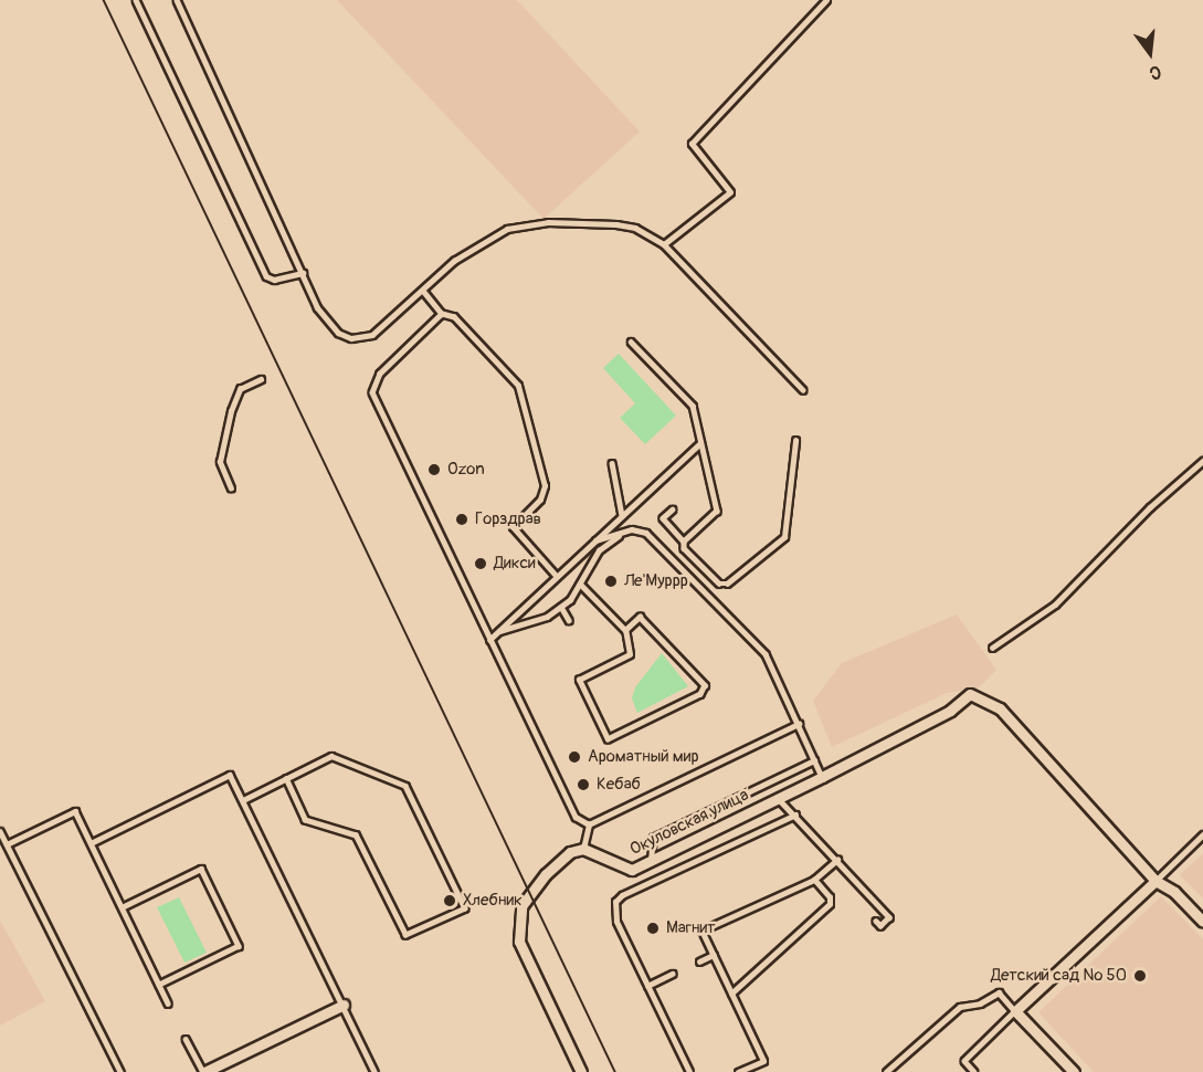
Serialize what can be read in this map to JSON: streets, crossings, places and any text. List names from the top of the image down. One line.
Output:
{"streets":{"street":["Окуловская улица"]},"places":["Ozon","Горздрав","Дикси","Ле'Муррр","Ароматный мир","Кебаб","Хлебник","Магнит","Детский сад № 50"],"north":"bottom"}
